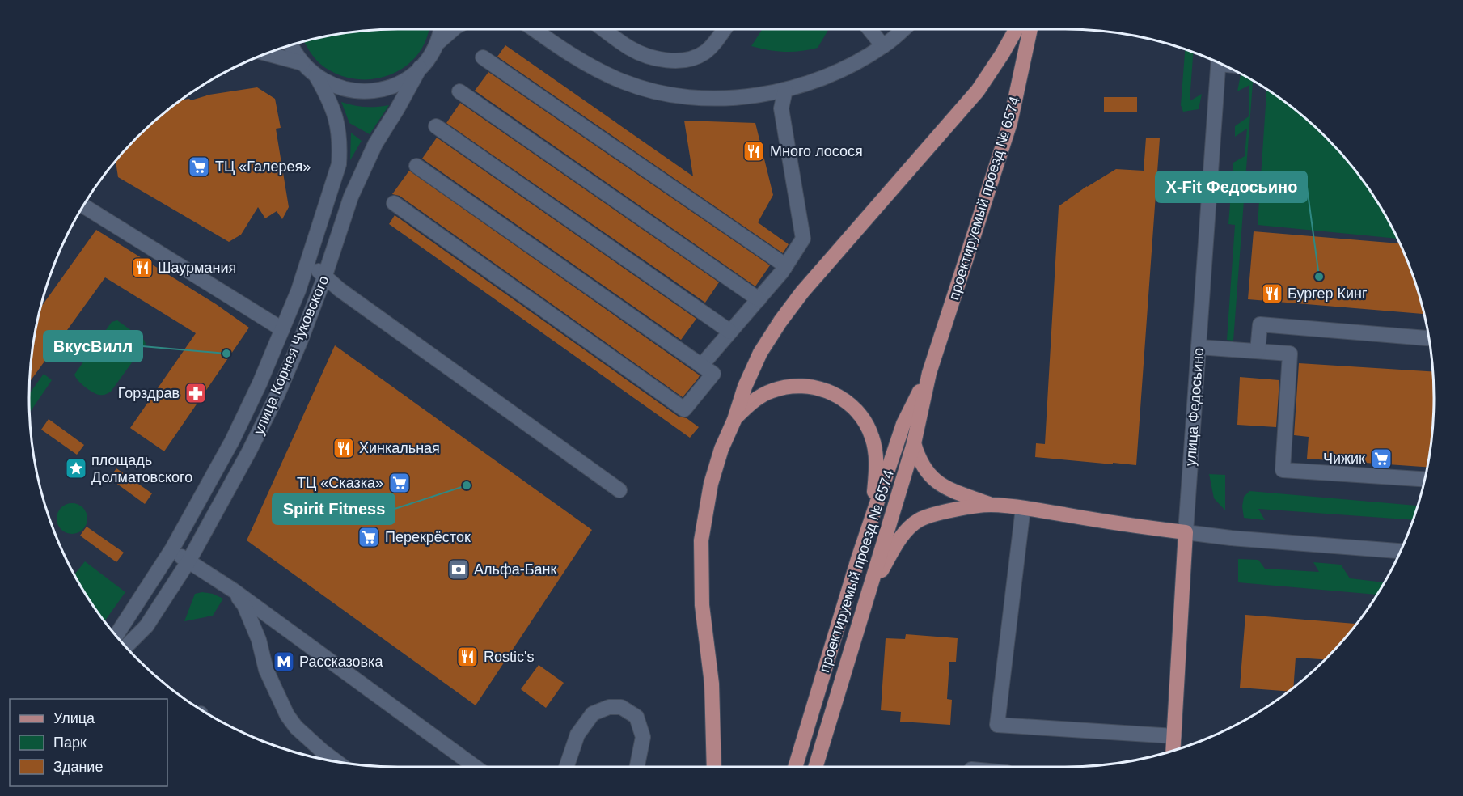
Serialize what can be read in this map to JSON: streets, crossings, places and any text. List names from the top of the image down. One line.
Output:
{"streets":{"main road":["проектируемый проезд № 6574","улица Федосьино"],"street":["улица Корнея Чуковского"]},"places":{"restaurant":["Много лосося","Шаурмания","Бургер Кинг","Хинкальная","Rostic's"],"supermarket":["ТЦ «Галерея»","Чижик","ТЦ «Сказка»","Перекрёсток"],"other":["X-Fit Федосьино","ВкусВилл","Spirit Fitness"],"pharmacy":["Горздрав"],"place":["площадь Долматовского"],"bank":["Альфа-Банк"],"metro station":["Рассказовка"]},"legend":["Улица","Парк","Здание"]}
